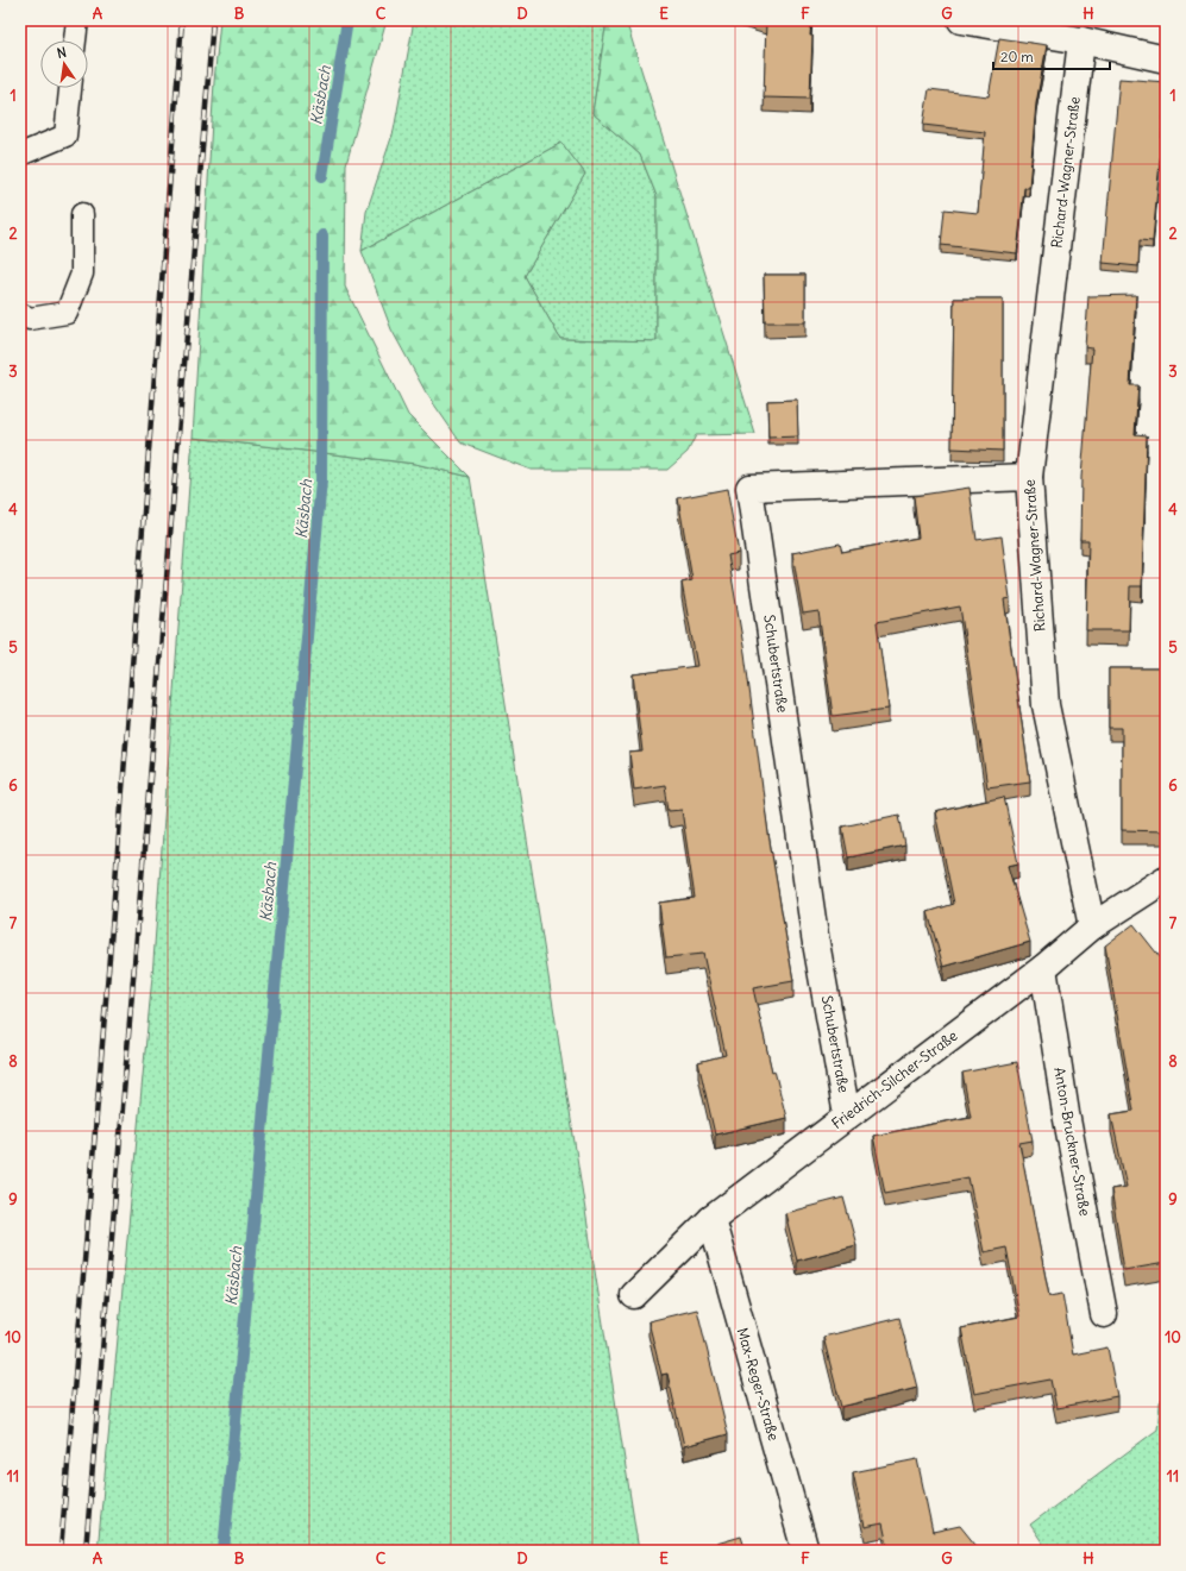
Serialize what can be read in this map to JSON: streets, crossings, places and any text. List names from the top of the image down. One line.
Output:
{"streets":{"street":["Richard-Wagner-Straße","Schubertstraße","Friedrich-Silcher-Straße","Anton-Bruckner-Straße","Max-Reger-Straße"]},"crossings":[["Richard-Wagner-Straße","Schubertstraße"],["Richard-Wagner-Straße","Friedrich-Silcher-Straße"],["Schubertstraße","Friedrich-Silcher-Straße"],["Friedrich-Silcher-Straße","Anton-Bruckner-Straße"],["Friedrich-Silcher-Straße","Max-Reger-Straße"]],"water":["Käsbach"],"scale_bar":"20 m","north":"top","grid":{"columns":["A","B","C","D","E","F","G","H"],"rows":["1","2","3","4","5","6","7","8","9","10","11"]}}
